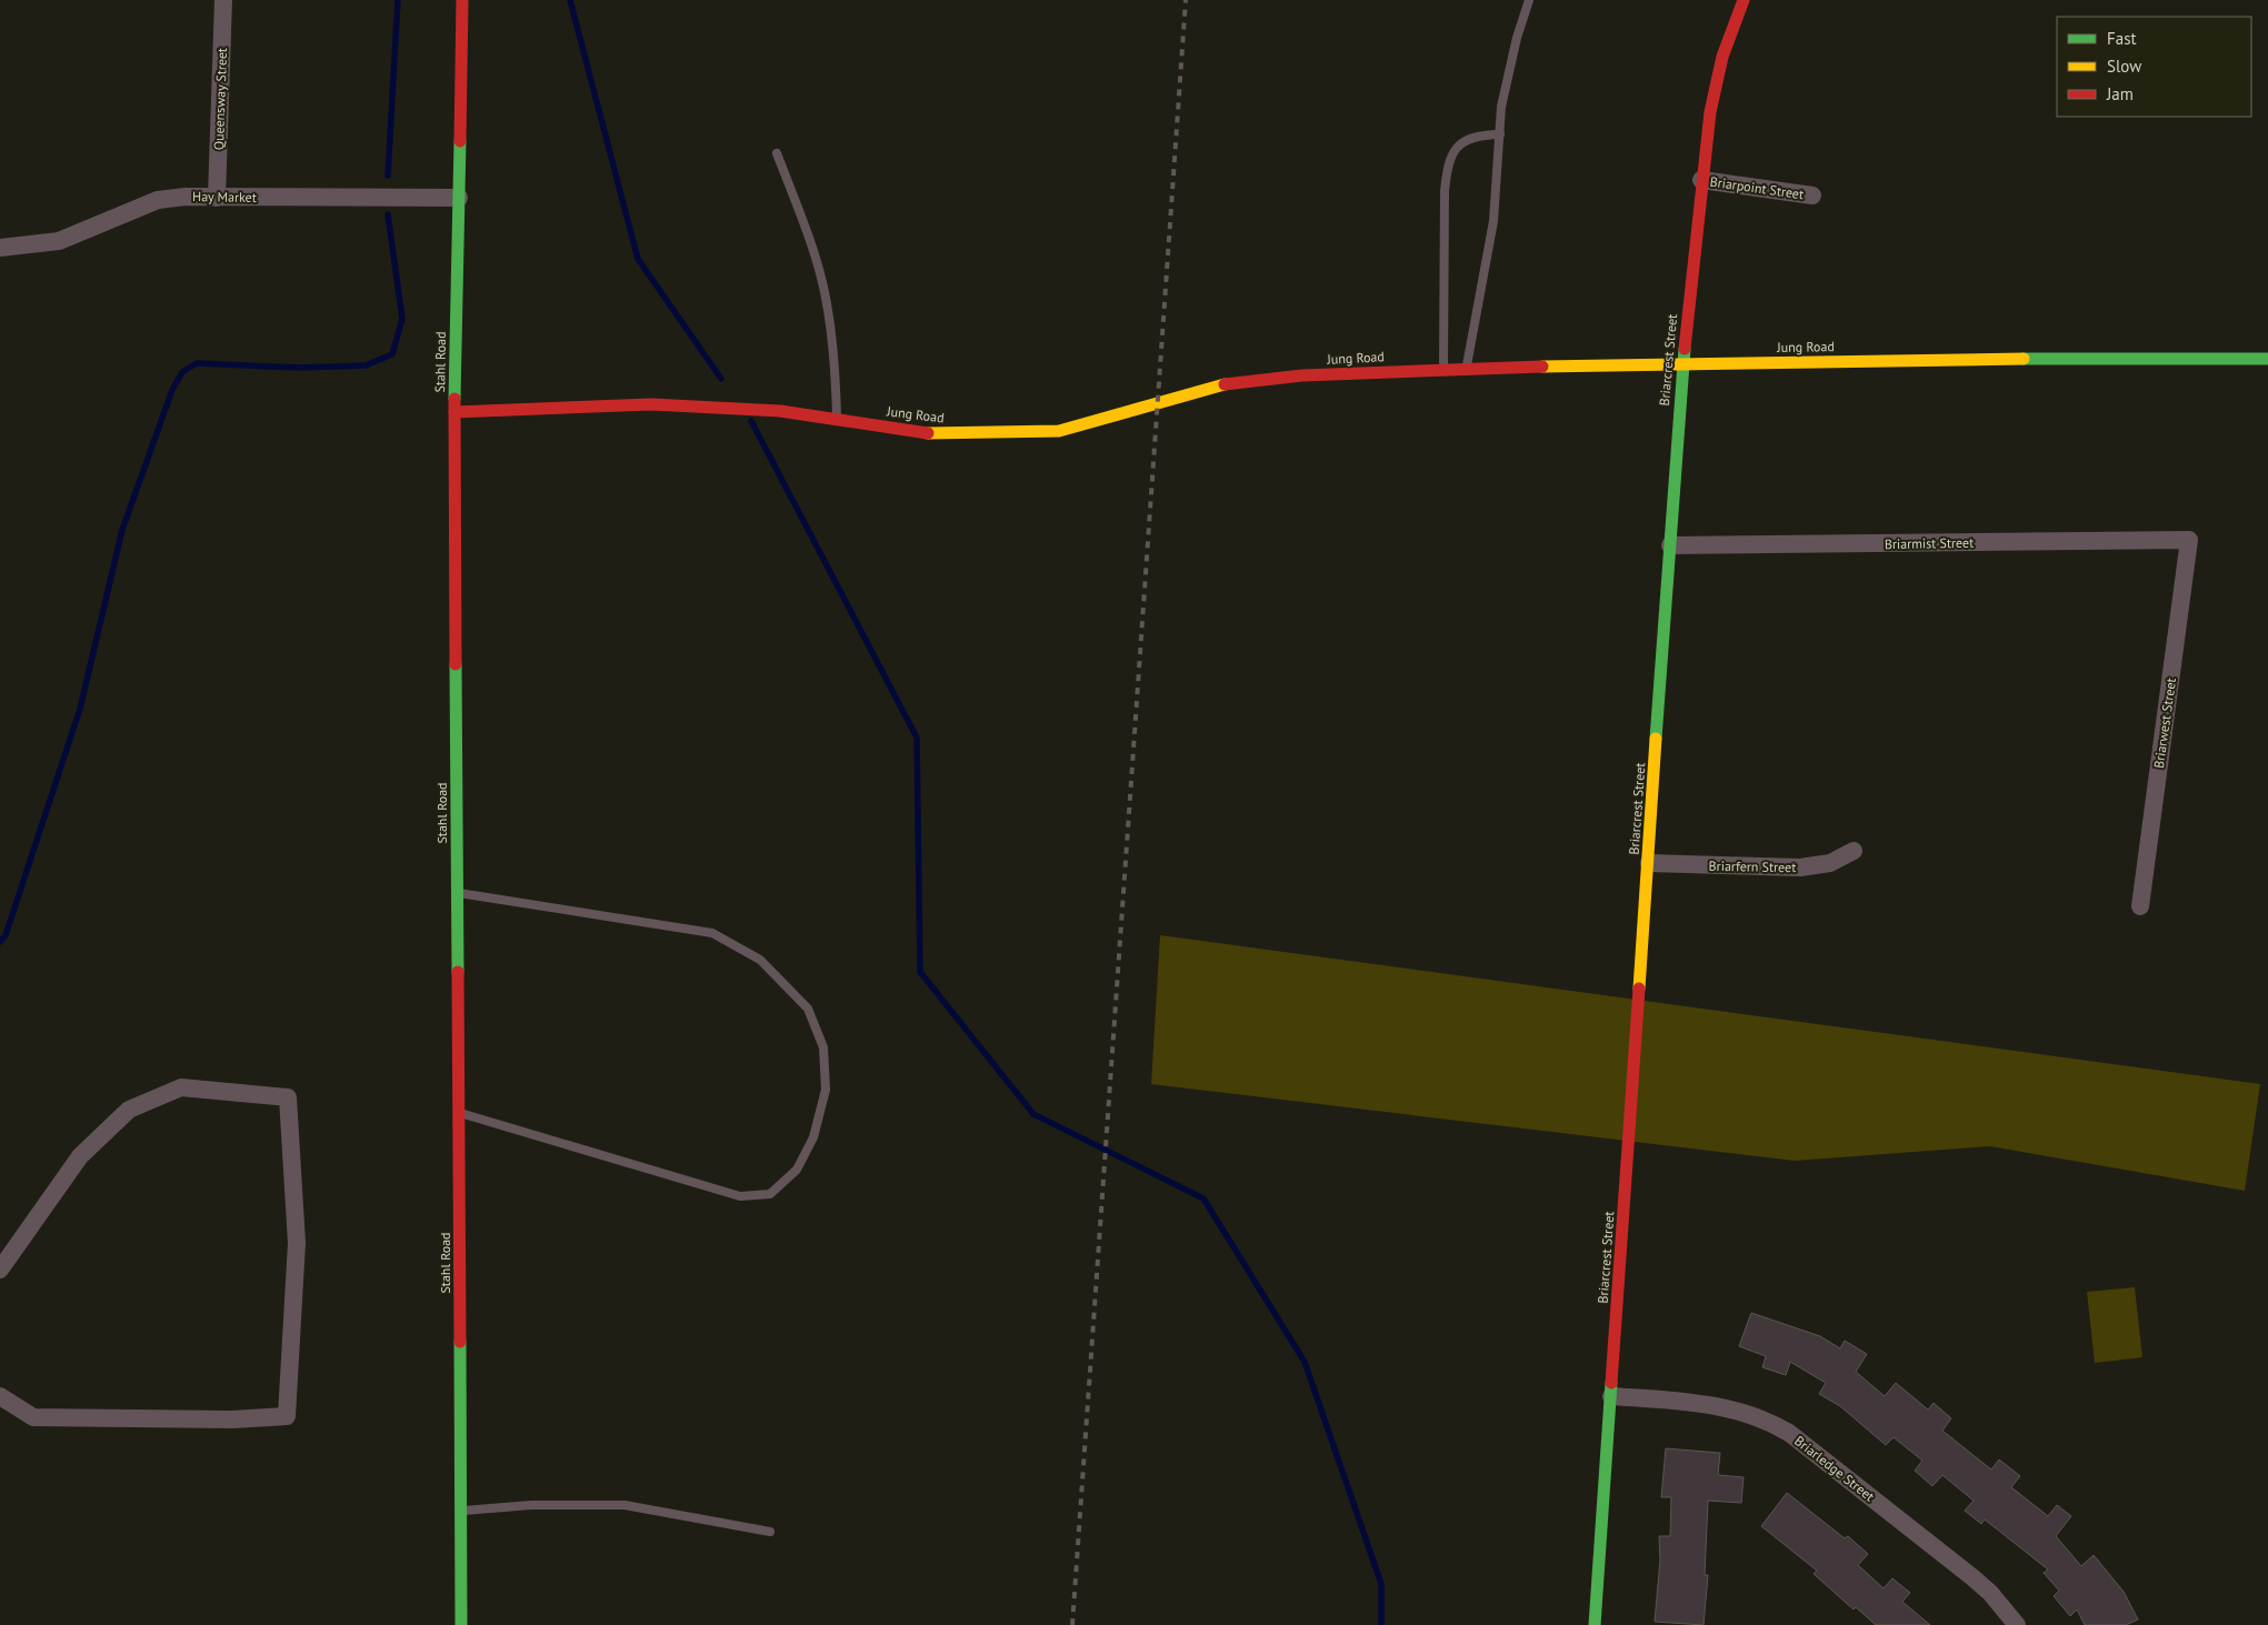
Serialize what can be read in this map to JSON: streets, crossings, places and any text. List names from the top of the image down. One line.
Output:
{"streets":{"street":["Queensway Street","Briarpoint Street","Hay Market","Jung Road","Briarcrest Street","Stahl Road","Briarmist Street","Briarwest Street","Briarfern Street","Briarledge Street"]},"crossings":[["Queensway Street","Hay Market"],["Briarpoint Street","Briarcrest Street"],["Hay Market","Stahl Road"],["Jung Road","Briarcrest Street"],["Jung Road","Stahl Road"],["Briarcrest Street","Briarmist Street"],["Briarcrest Street","Briarfern Street"],["Briarcrest Street","Briarledge Street"],["Briarmist Street","Briarwest Street"]],"legend":["Fast","Slow","Jam"]}
